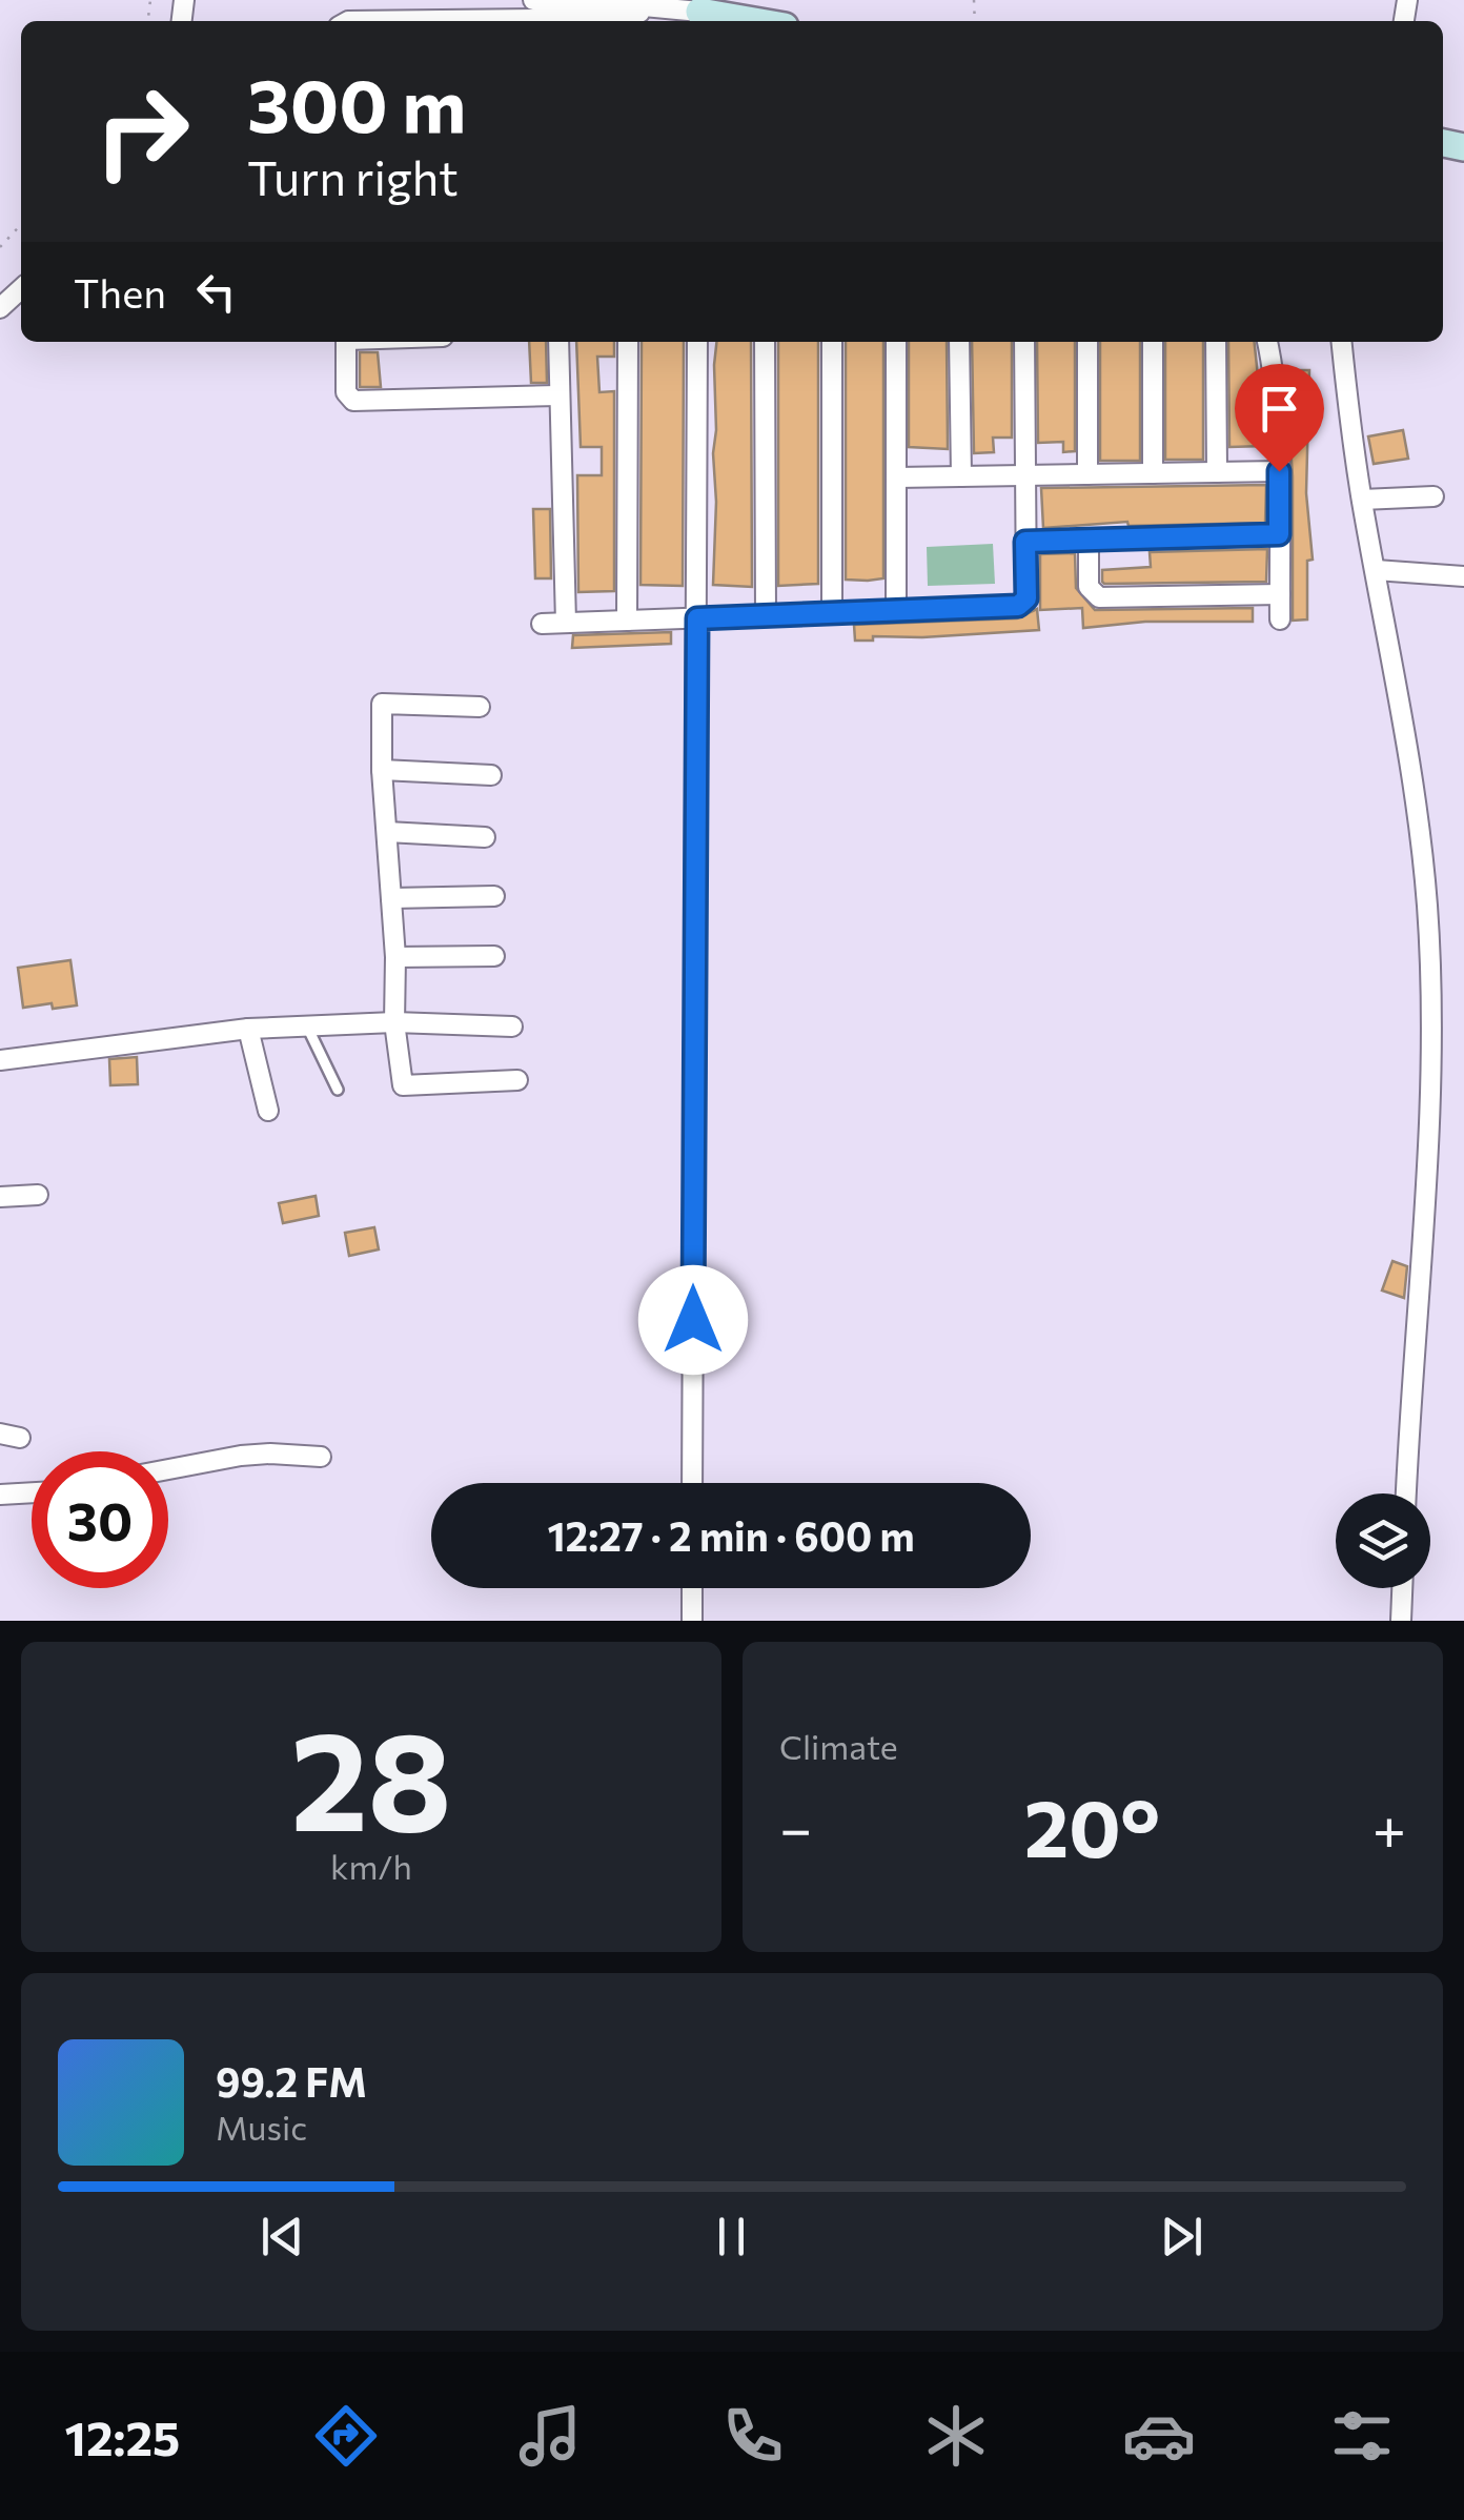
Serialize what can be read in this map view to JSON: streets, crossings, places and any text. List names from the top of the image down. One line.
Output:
{"page":{"turn":["300 m","Turn right"],"then":"Then","limit":"30","trip":"12:27 · 2 min · 600 m","tile":[["28","km/h"],"Climate"],"heat":["−","20°","+"],"song":["99.2 FM","Music"],"tabs":"12:25"}}
